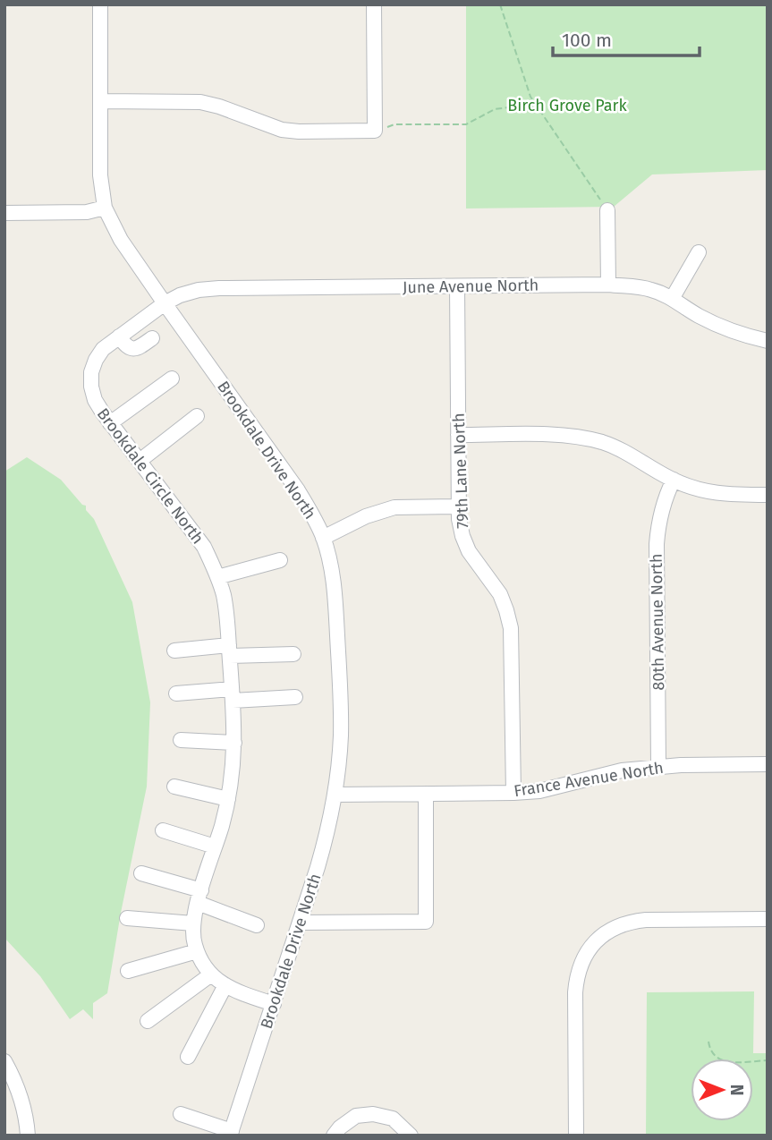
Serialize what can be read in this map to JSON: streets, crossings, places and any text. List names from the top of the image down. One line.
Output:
{"streets":{"street":["June Avenue North","Brookdale Drive North","79th Lane North","Brookdale Circle North","80th Avenue North","France Avenue North"]},"crossings":[["June Avenue North","Brookdale Drive North"],["June Avenue North","79th Lane North"],["June Avenue North","Brookdale Circle North"],["Brookdale Drive North","Brookdale Circle North"],["Brookdale Drive North","France Avenue North"],["79th Lane North","France Avenue North"],["80th Avenue North","France Avenue North"]],"parks":["Birch Grove Park"],"scale_bar":"100 m","north":"right"}
